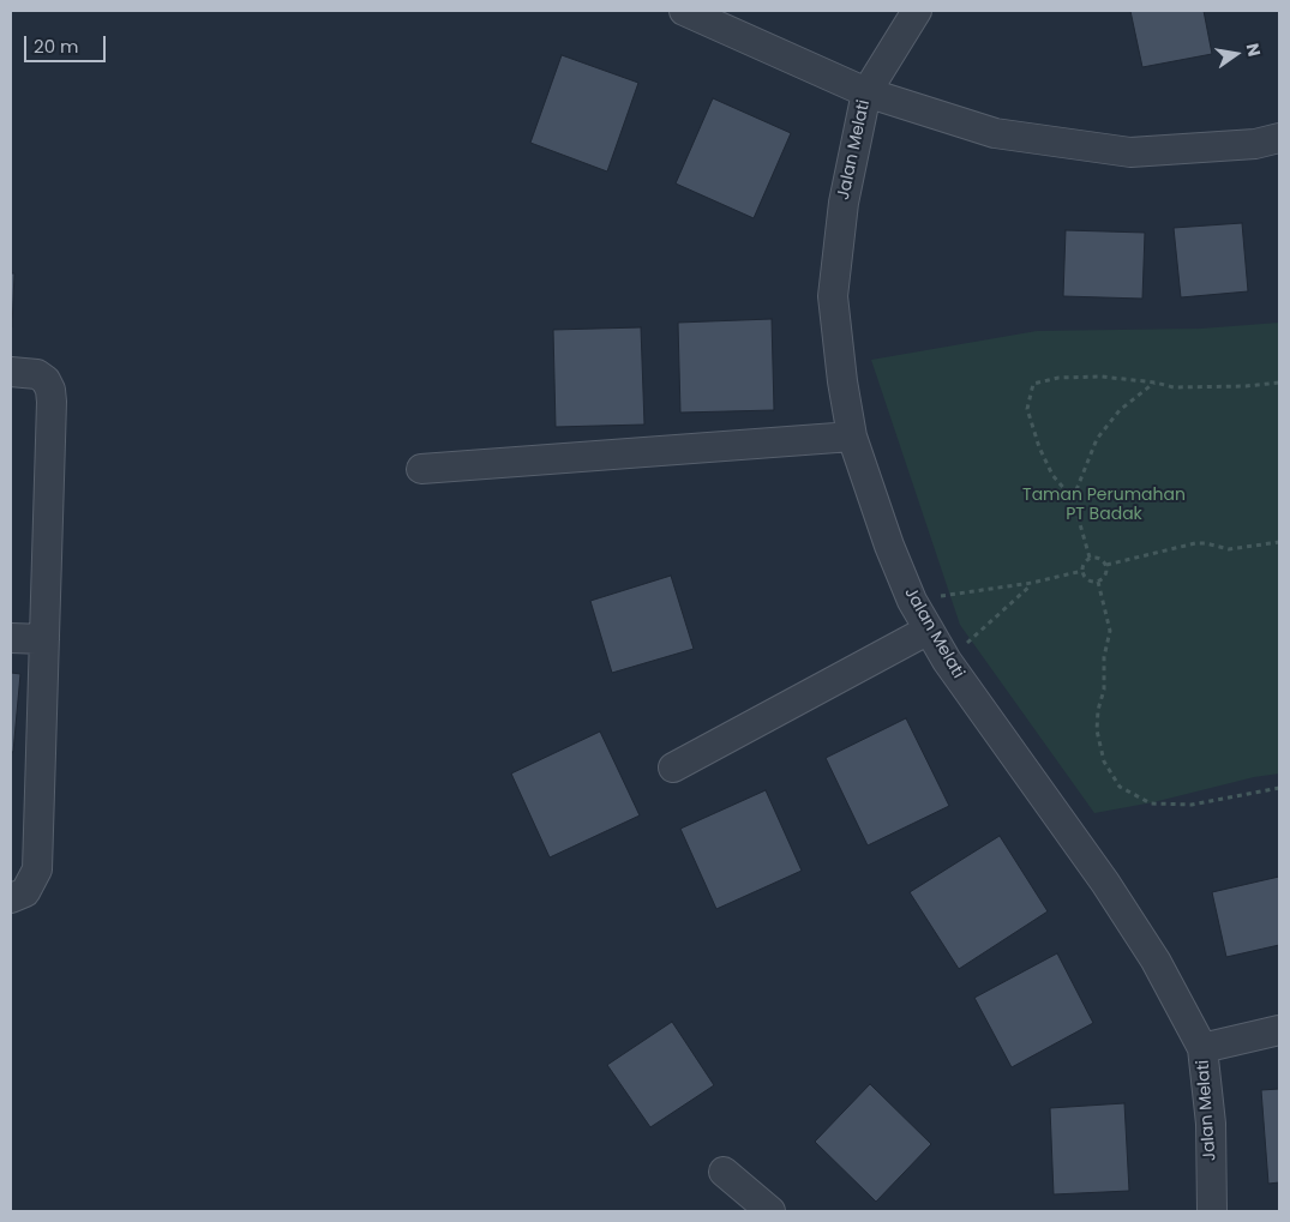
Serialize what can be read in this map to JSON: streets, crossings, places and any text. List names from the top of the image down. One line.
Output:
{"streets":{"street":["Jalan Melati"]},"parks":["Taman Perumahan PT Badak"],"scale_bar":"20 m","north":"right"}
